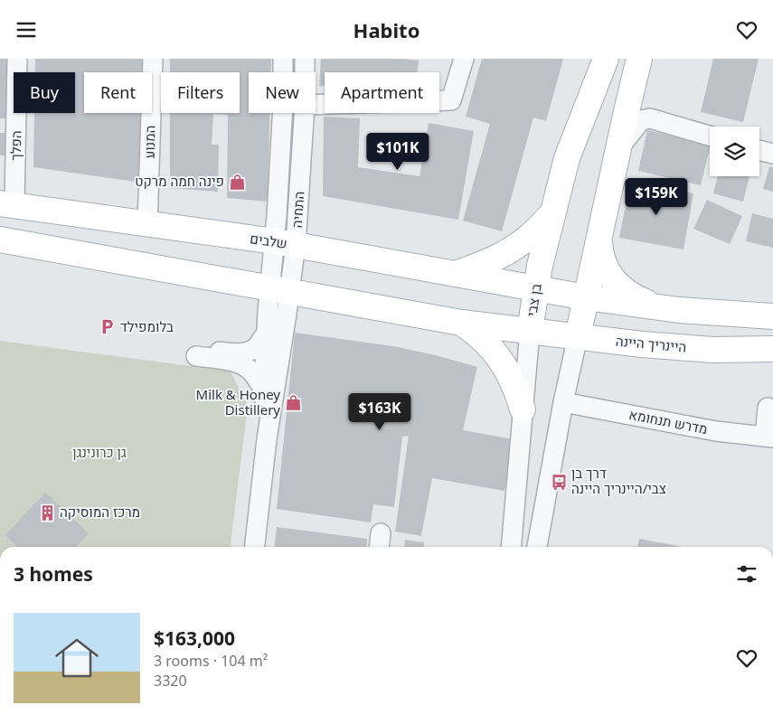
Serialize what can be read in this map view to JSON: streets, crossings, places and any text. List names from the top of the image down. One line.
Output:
{"streets":{"main road":["שלבים","בן צבי","היינריך היינה"],"street":["המנוע","הפלך","התחיה","מדרש תנחומא"]},"crossings":[["המנוע","שלבים"],["הפלך","שלבים"],["התחיה","שלבים"],["שלבים","בן צבי"],["בן צבי","היינריך היינה"]],"parks":["גן כרונינגן"],"places":{"shop":["פינה חמה מרקט","Milk & Honey Distillery"],"parking":["בלומפילד"],"bus stop":["דרך בן צבי/היינריך היינה"],"building":["מרכז המוסיקה"]},"page":{"header":"Habito","chip":["Buy","Rent","Filters","New","Apartment"],"price":["$101K","$159K","$163K"],"heading":"3 homes","list":[{"name":"$163,000","note":"3 rooms · 104 m² · 3320"}]}}
